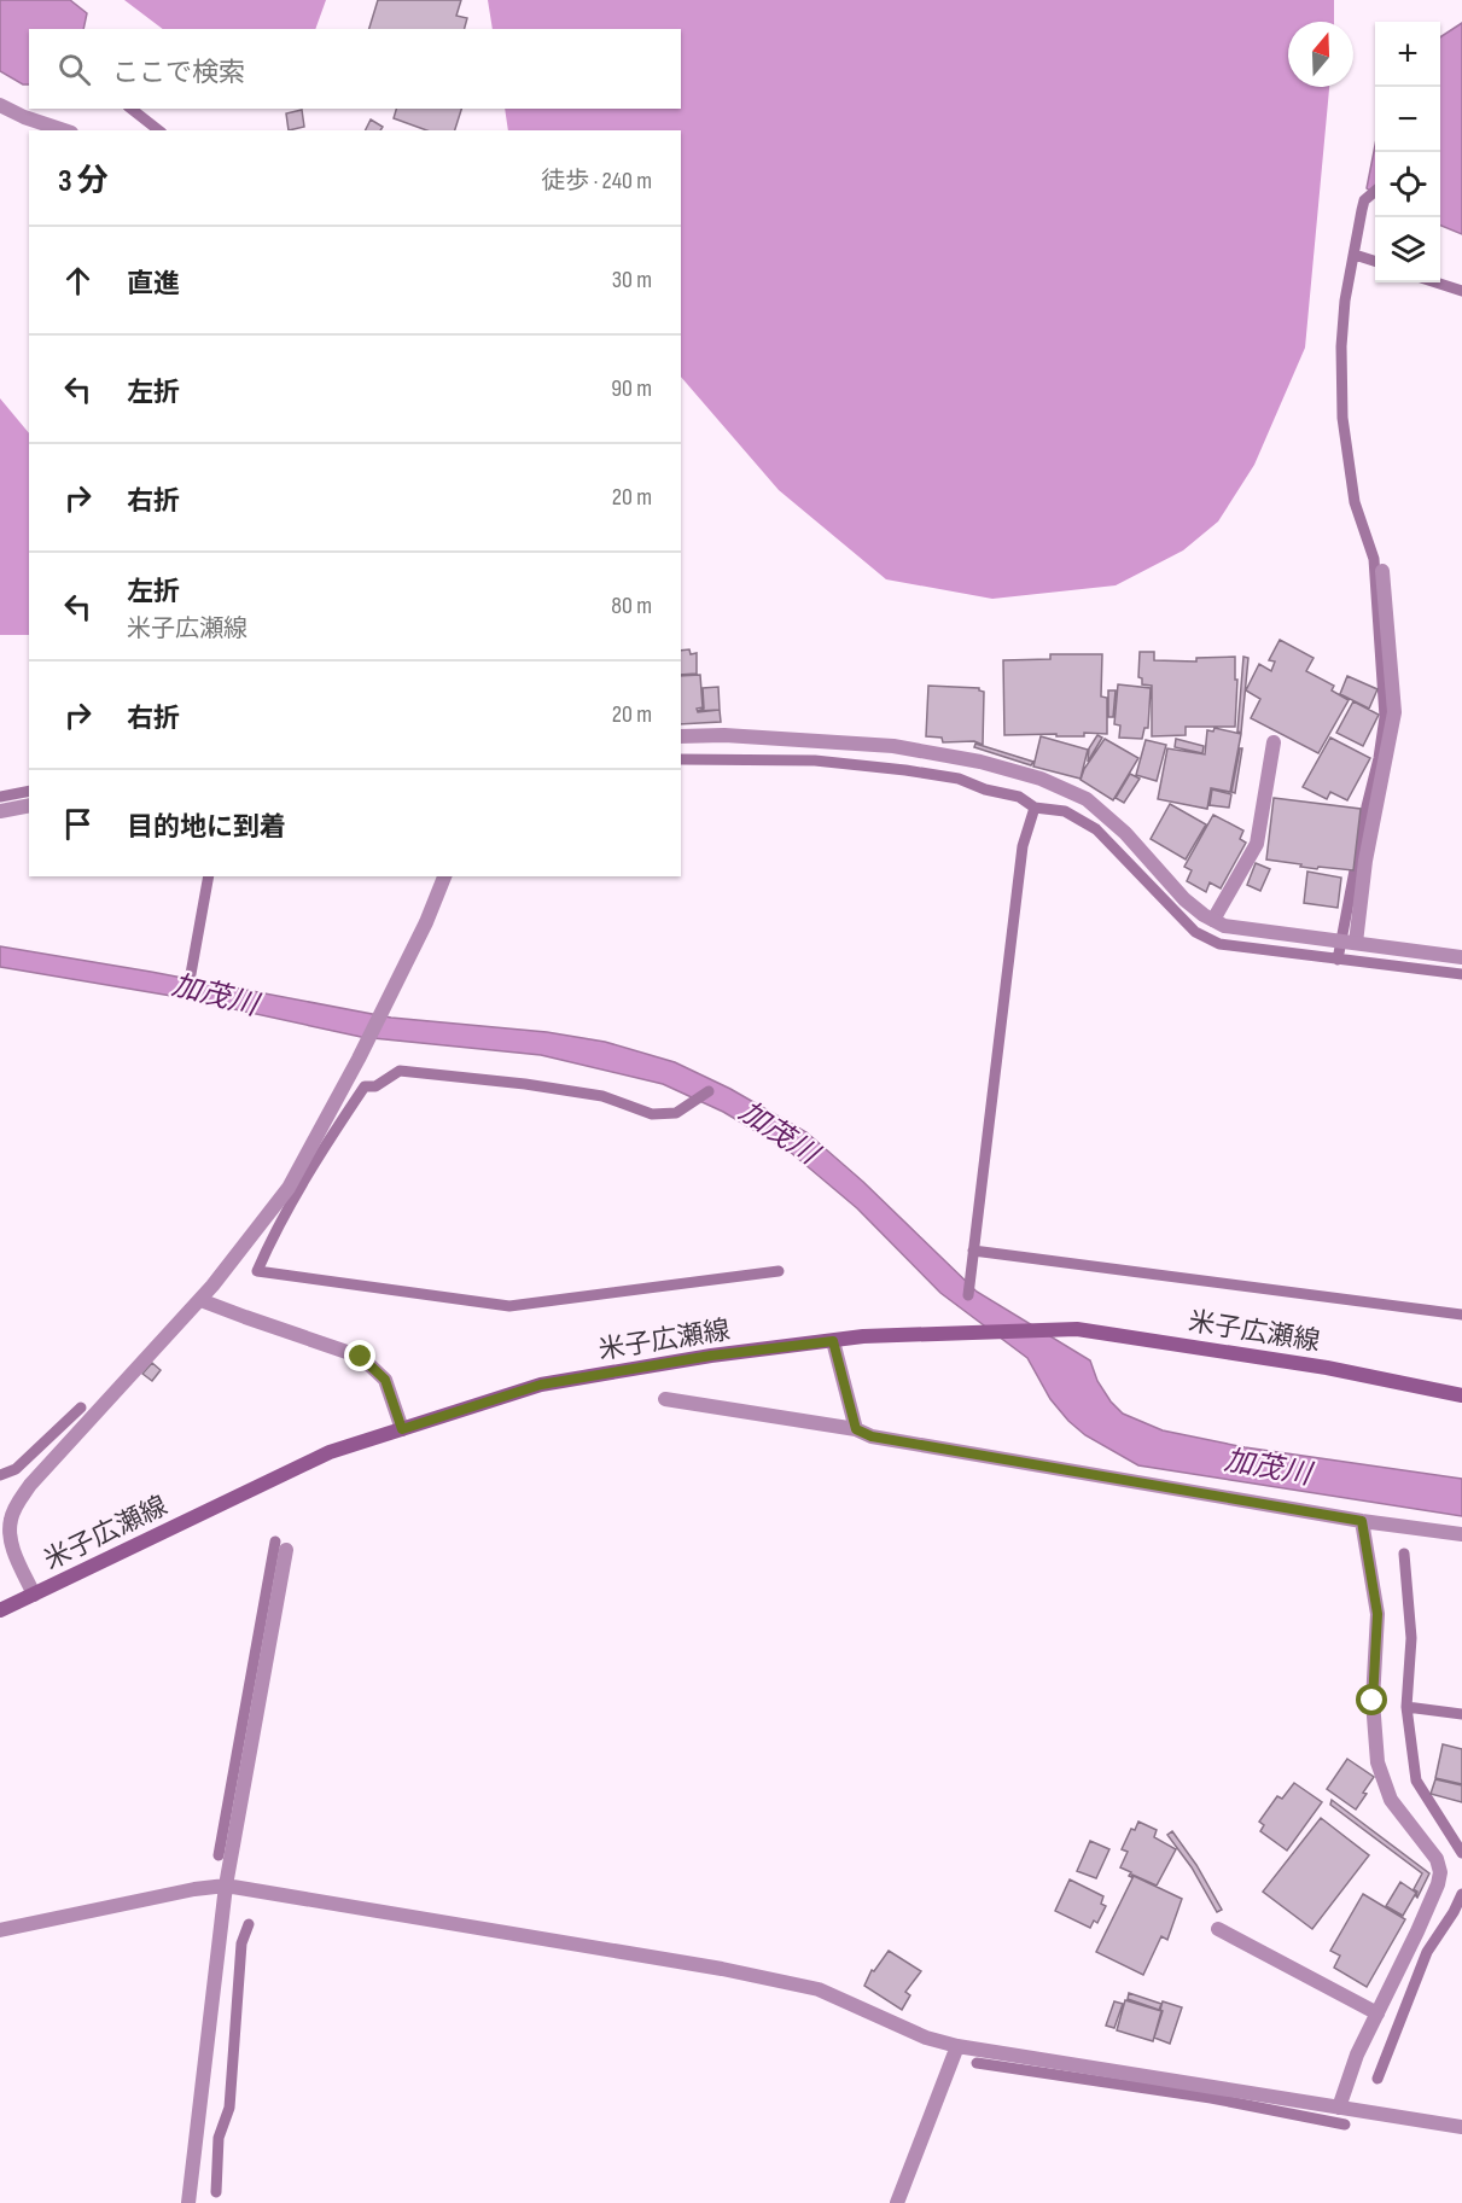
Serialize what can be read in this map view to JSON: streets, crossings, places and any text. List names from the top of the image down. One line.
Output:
{"streets":{"main road":["米子広瀬線"]},"water":["加茂川"],"north":"top","page":{"map_buttons":["+","−"],"search":"ここで検索","heading":["3 分","徒歩 · 240 m"],"list":[["直進","30 m"],["左折","90 m"],["右折","20 m"],["左折","米子広瀬線","80 m"],["右折","20 m"],"目的地に到着"]}}
